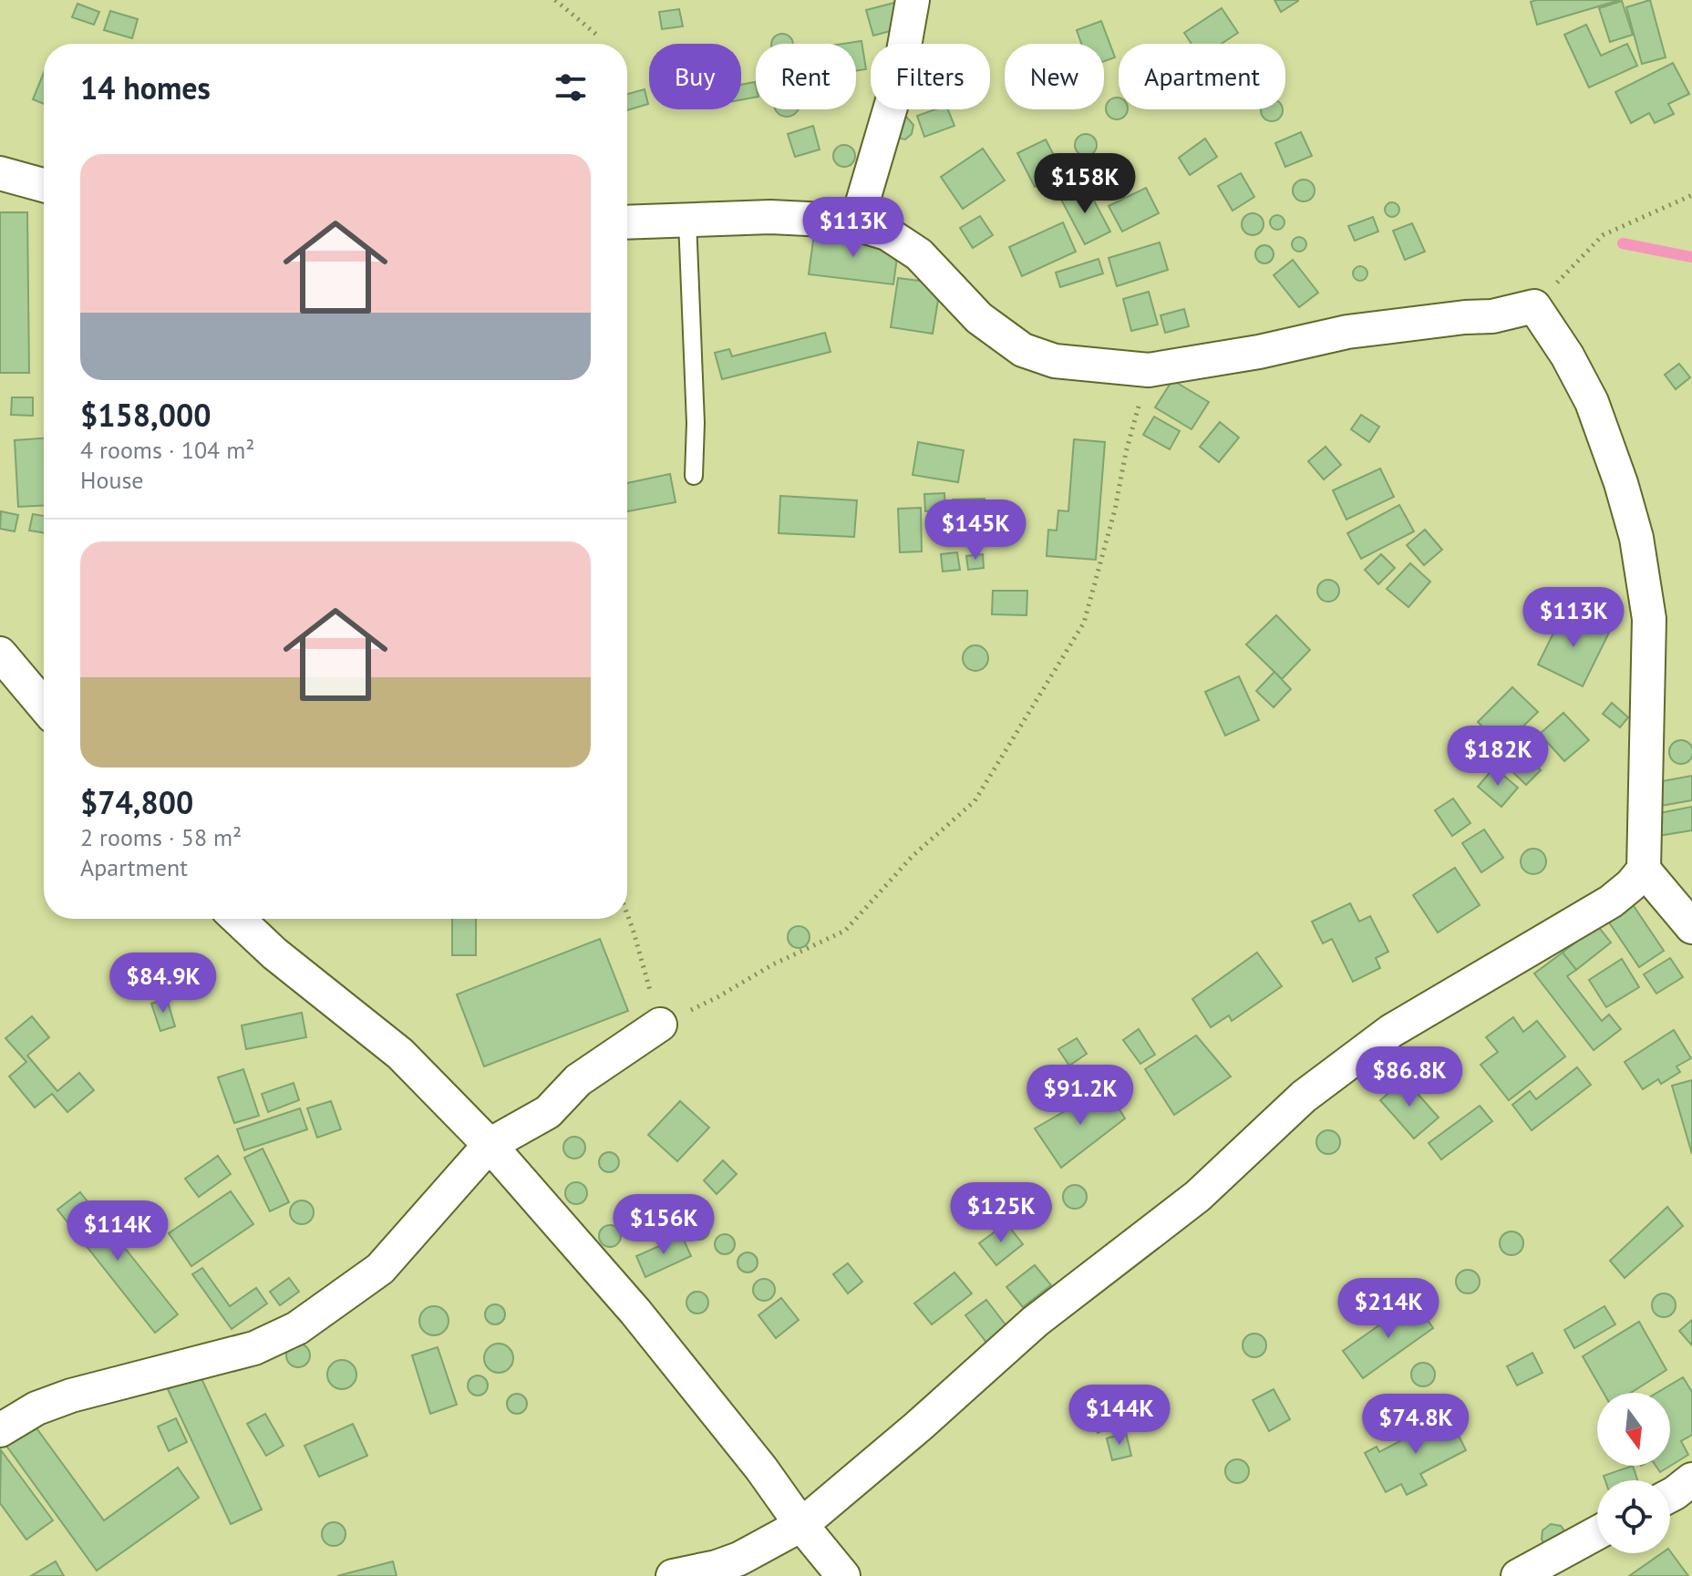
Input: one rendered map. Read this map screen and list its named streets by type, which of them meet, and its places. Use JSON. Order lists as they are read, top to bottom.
{
  "north": "bottom",
  "page": {
    "chip": [
      "Buy",
      "Rent",
      "Filters",
      "New",
      "Apartment"
    ],
    "heading": "14 homes",
    "list": [
      {
        "name": "$158,000",
        "note": "4 rooms · 104 m² · House"
      },
      {
        "name": "$74,800",
        "note": "2 rooms · 58 m² · Apartment"
      }
    ],
    "price": [
      "$158K",
      "$113K",
      "$145K",
      "$113K",
      "$182K",
      "$84.9K",
      "$86.8K",
      "$91.2K",
      "$125K",
      "$156K",
      "$114K",
      "$214K",
      "$144K",
      "$74.8K"
    ]
  }
}
